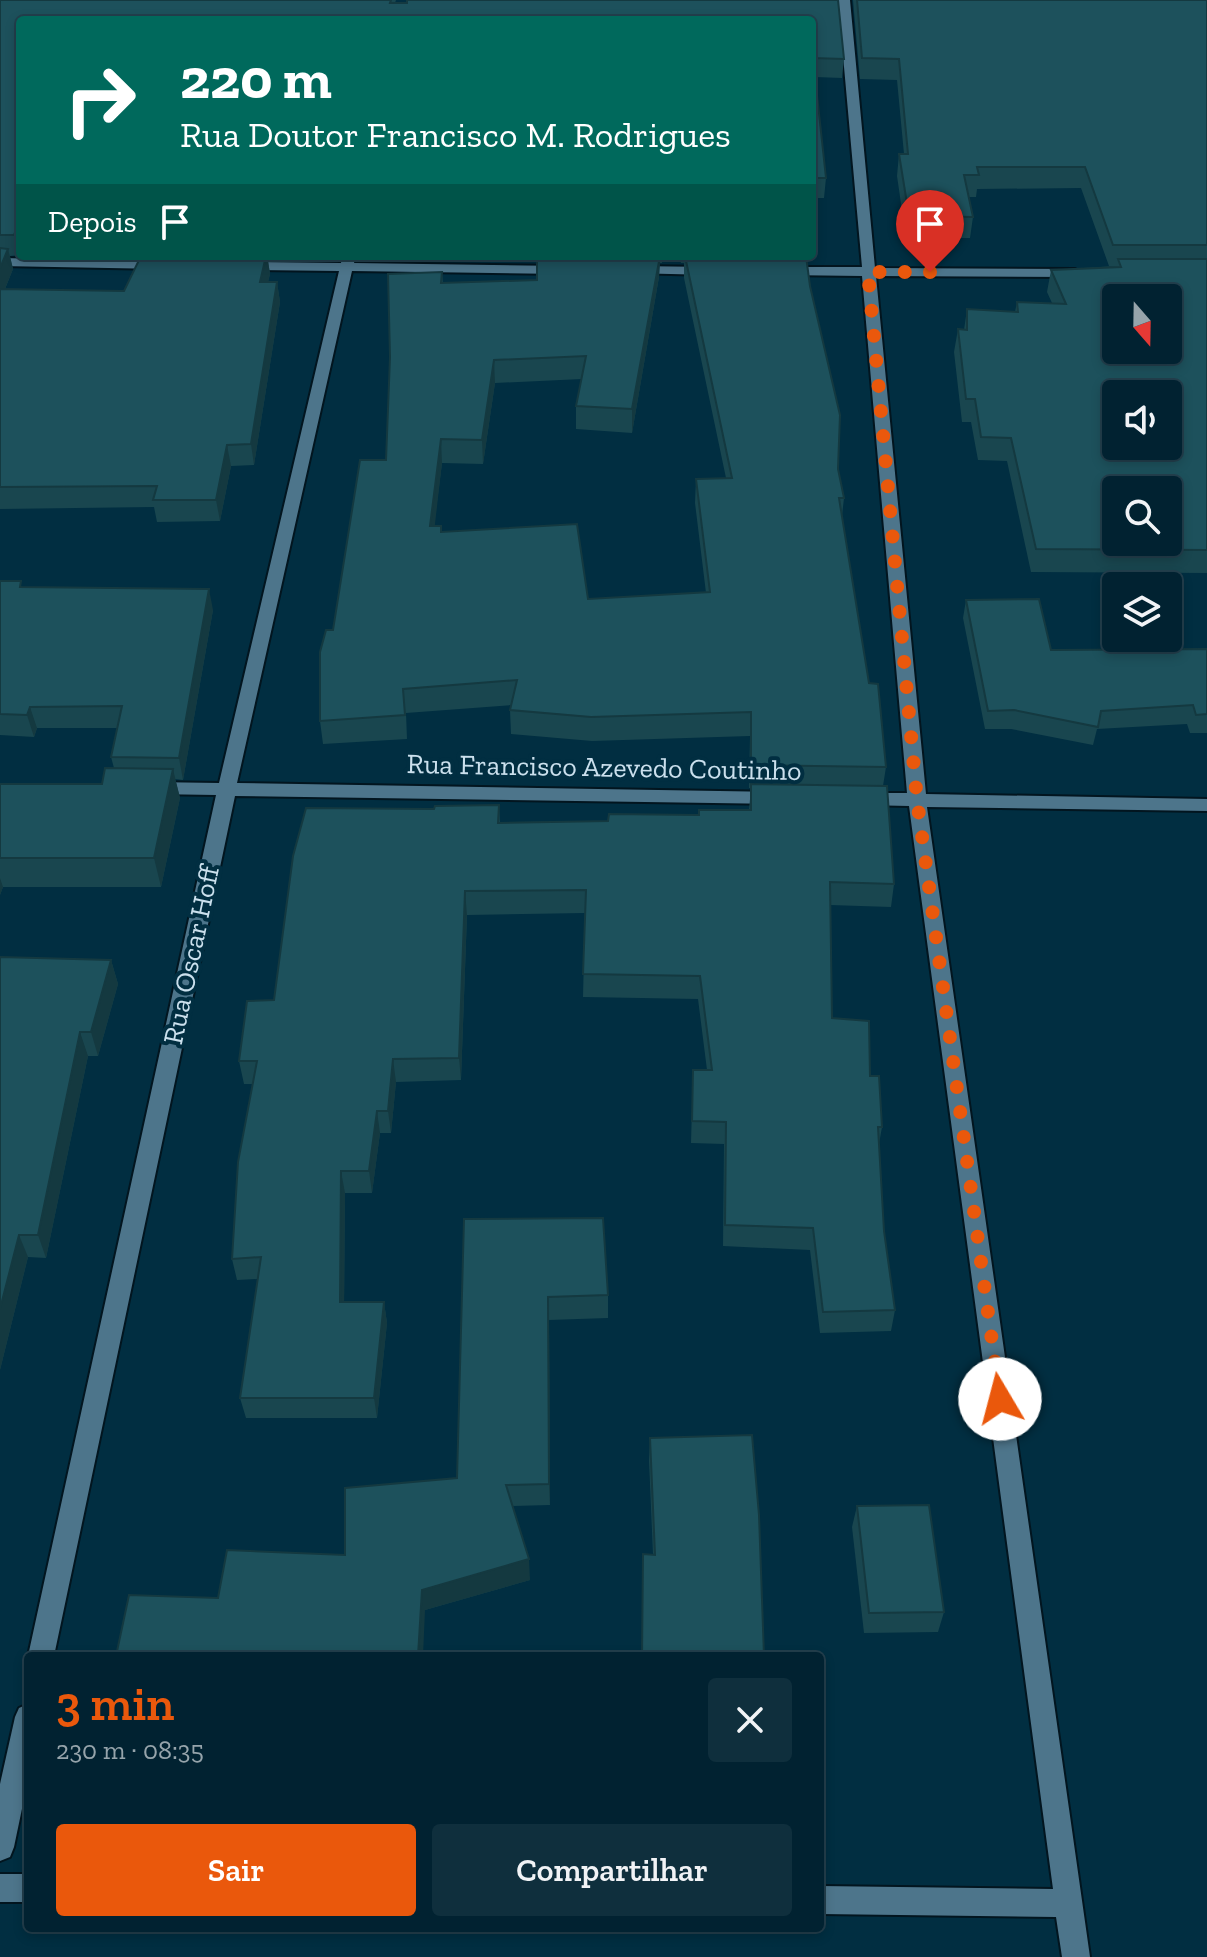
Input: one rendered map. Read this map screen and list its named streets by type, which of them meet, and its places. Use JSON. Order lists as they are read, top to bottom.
{
  "streets": {
    "street": ["Rua Francisco Azevedo Coutinho", "Rua Oscar Hoff"]
  },
  "crossings": [
    ["Rua Francisco Azevedo Coutinho", "Rua Oscar Hoff"]
  ],
  "north": "bottom",
  "page": {
    "turn": ["220 m", "Rua Doutor Francisco M. Rodrigues"],
    "then": "Depois",
    "heading": ["3 min", "230 m · 08:35"],
    "buttons": ["Sair", "Compartilhar"]
  }
}
